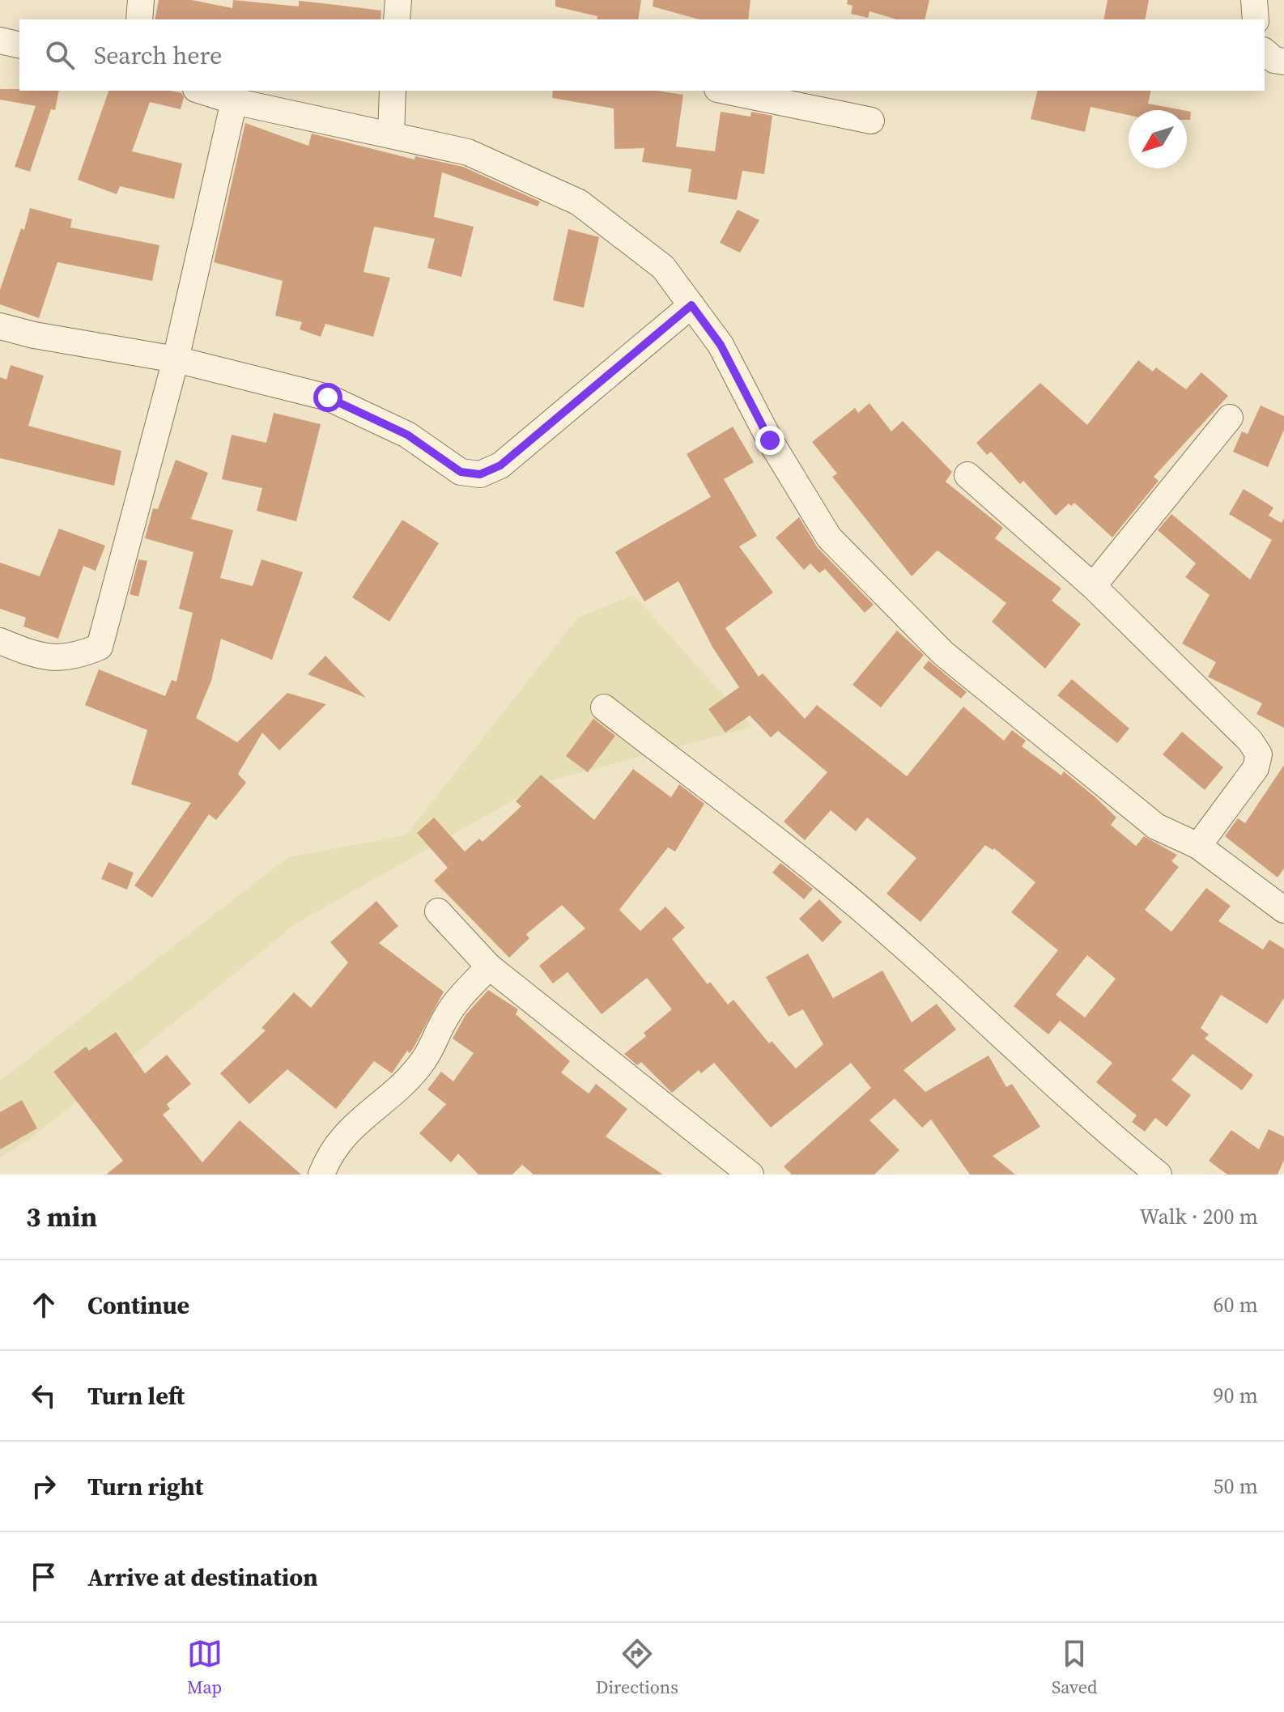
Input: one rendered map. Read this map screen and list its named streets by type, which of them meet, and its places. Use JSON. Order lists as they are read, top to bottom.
{
  "north": "bottom left",
  "page": {
    "search": "Search here",
    "heading": ["3 min", "Walk · 200 m"],
    "list": [
      ["Continue", "60 m"],
      ["Turn left", "90 m"],
      ["Turn right", "50 m"],
      "Arrive at destination"
    ],
    "nav": ["Map", "Directions", "Saved"]
  }
}
